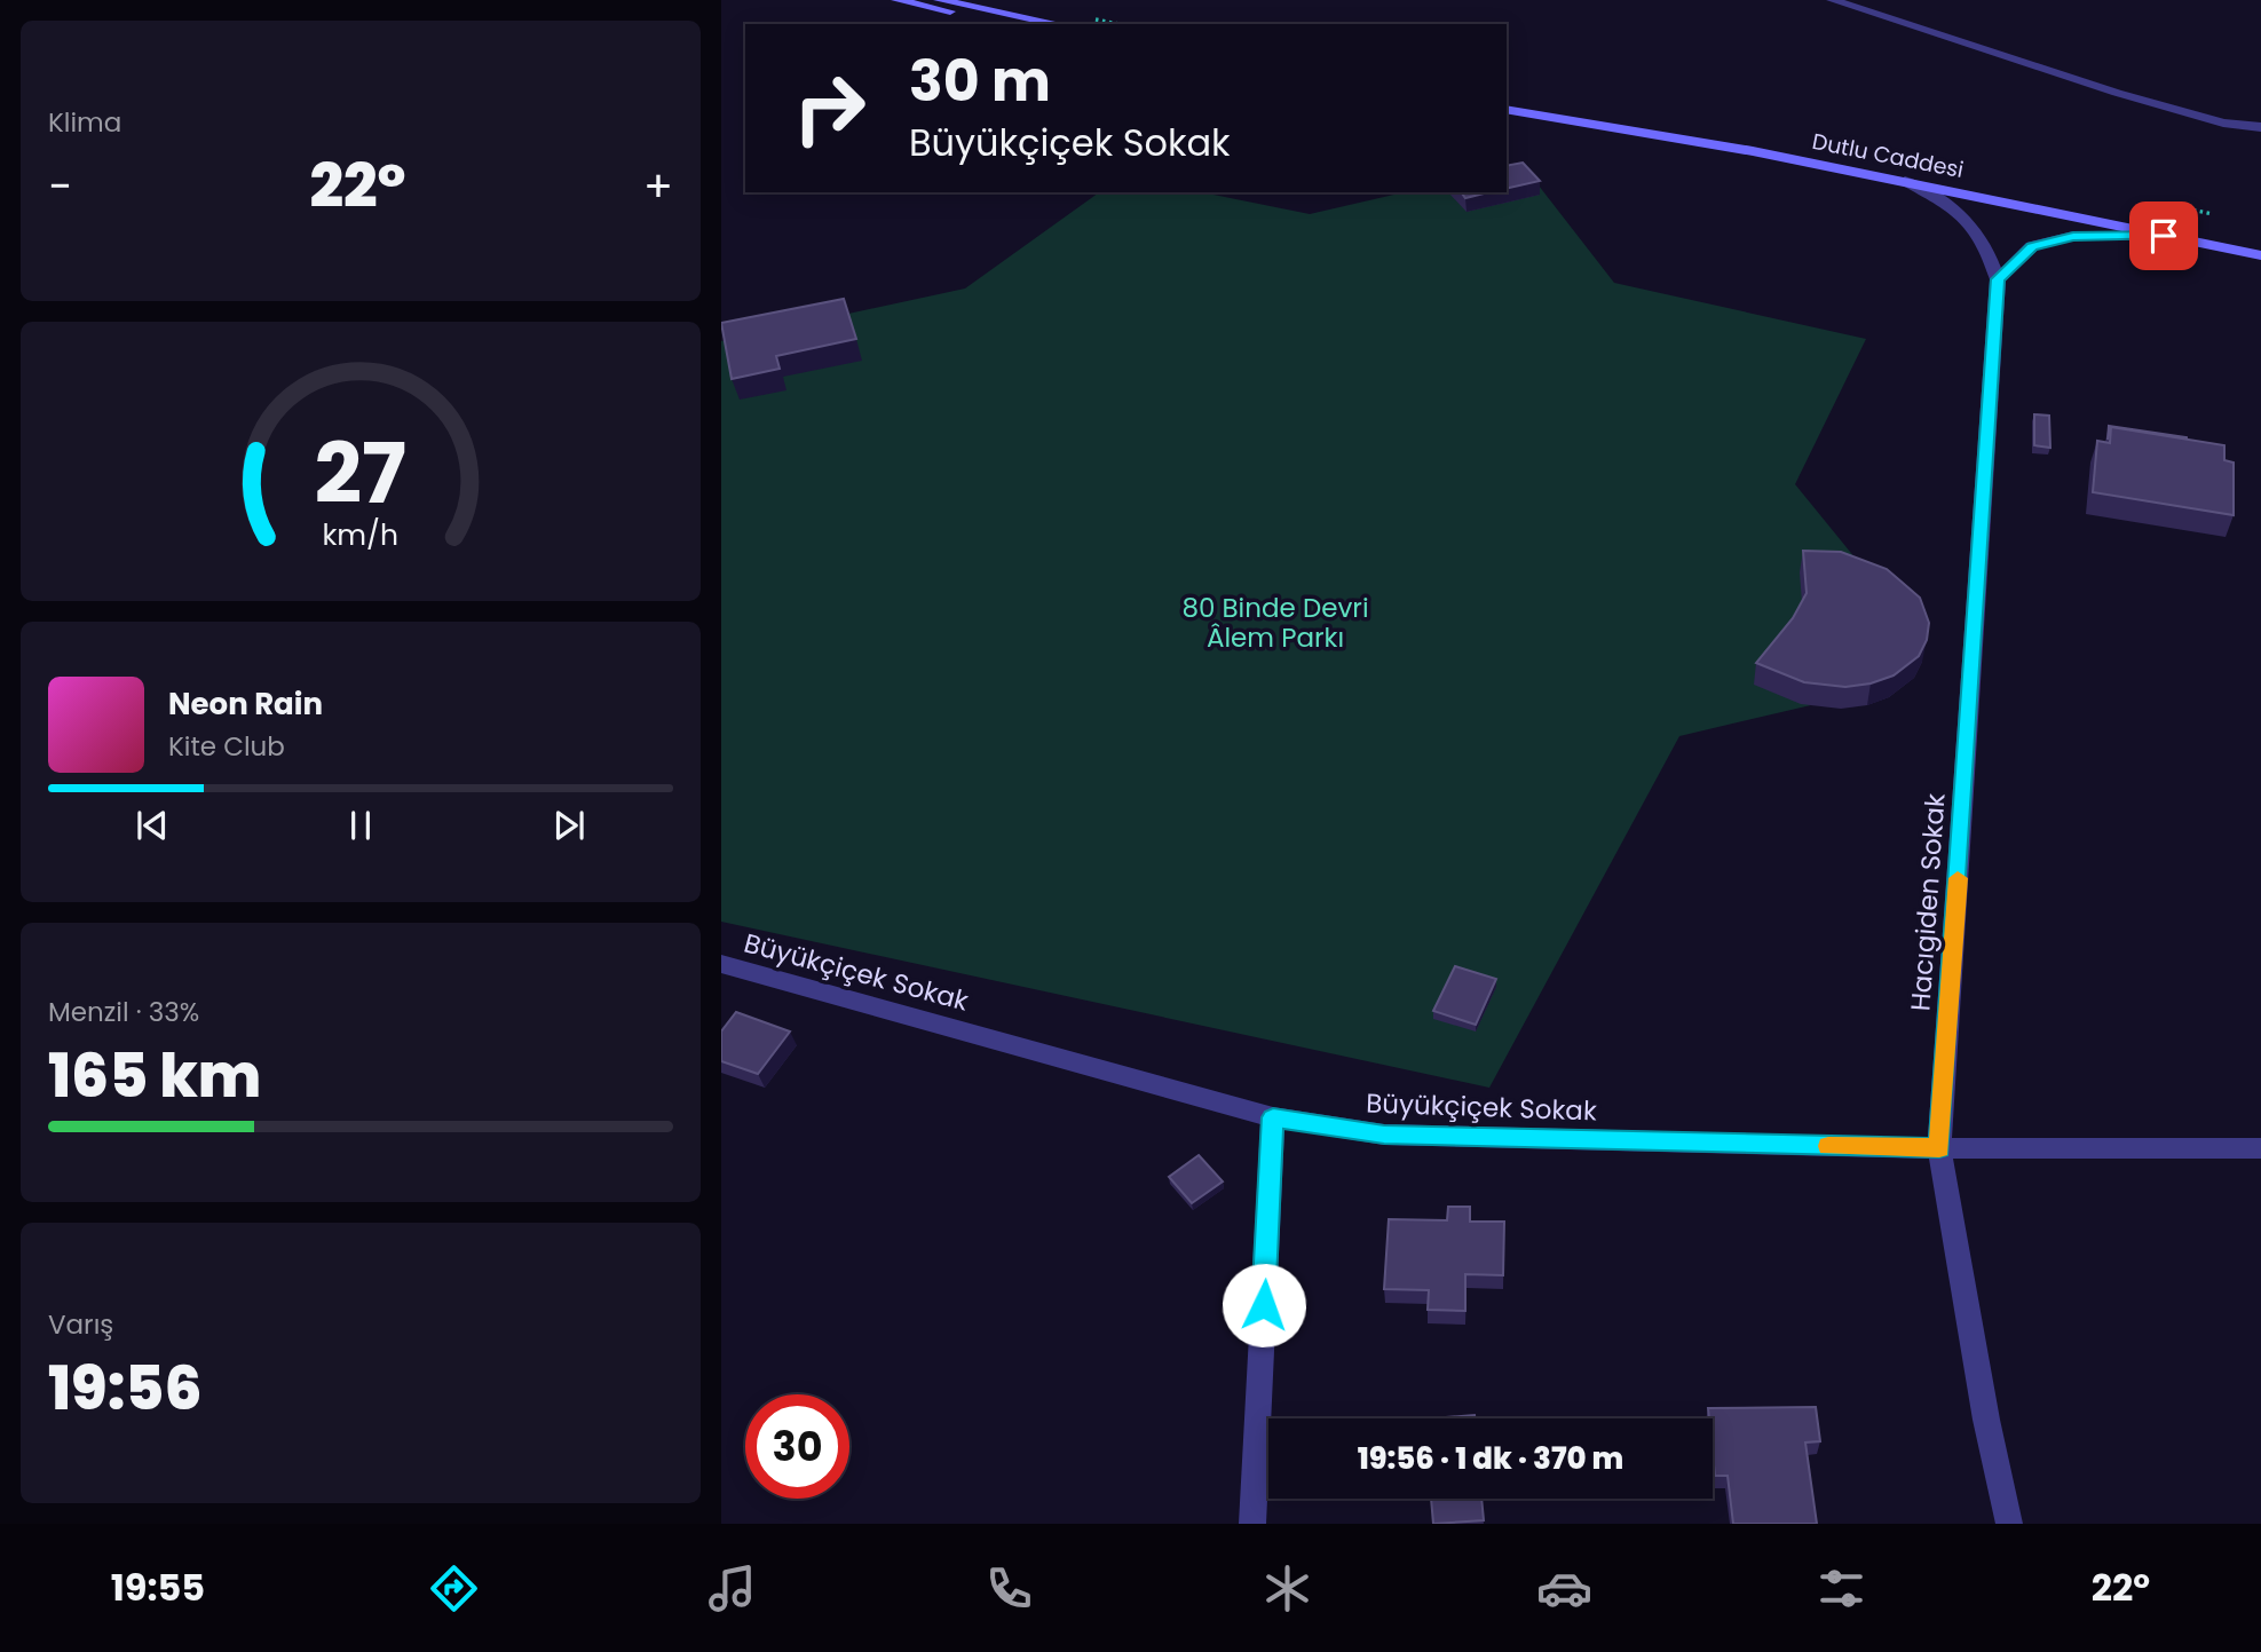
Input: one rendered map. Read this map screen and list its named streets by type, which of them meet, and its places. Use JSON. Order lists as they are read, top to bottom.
{
  "streets": {
    "main road": ["Dutlu Caddesi"],
    "street": ["Hacıgiden Sokak", "Büyükçiçek Sokak"]
  },
  "crossings": [
    ["Dutlu Caddesi", "Hacıgiden Sokak"],
    ["Hacıgiden Sokak", "Büyükçiçek Sokak"]
  ],
  "parks": ["80 Binde Devri Âlem Parkı"],
  "page": {
    "tile": [
      "Klima",
      ["Menzil · 33%", "165 km"],
      ["Varış", "19:56"]
    ],
    "turn": ["30 m", "Büyükçiçek Sokak"],
    "heat": ["−", "22°", "+"],
    "song": ["Neon Rain", "Kite Club"],
    "limit": "30",
    "trip": "19:56 · 1 dk · 370 m",
    "tabs": ["19:55", "22°"],
    "gauge": ["27", "km/h"]
  }
}
